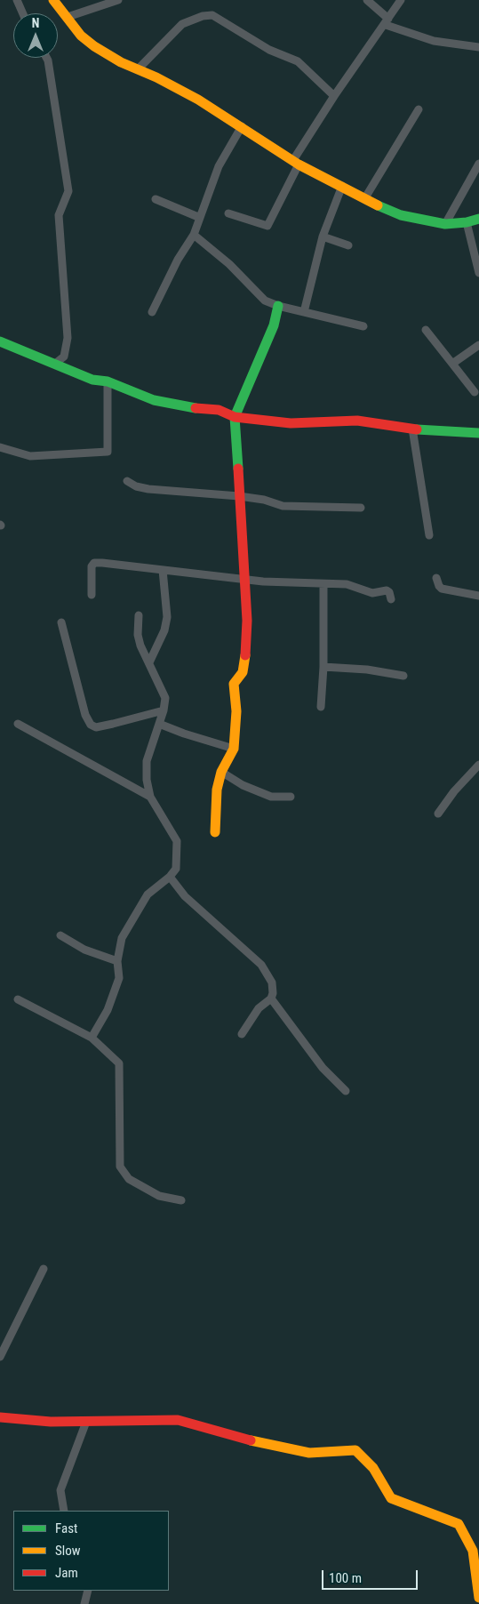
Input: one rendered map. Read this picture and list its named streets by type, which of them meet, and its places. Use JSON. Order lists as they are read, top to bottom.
{
  "legend": ["Fast", "Slow", "Jam"],
  "scale_bar": "100 m",
  "north": "top"
}
